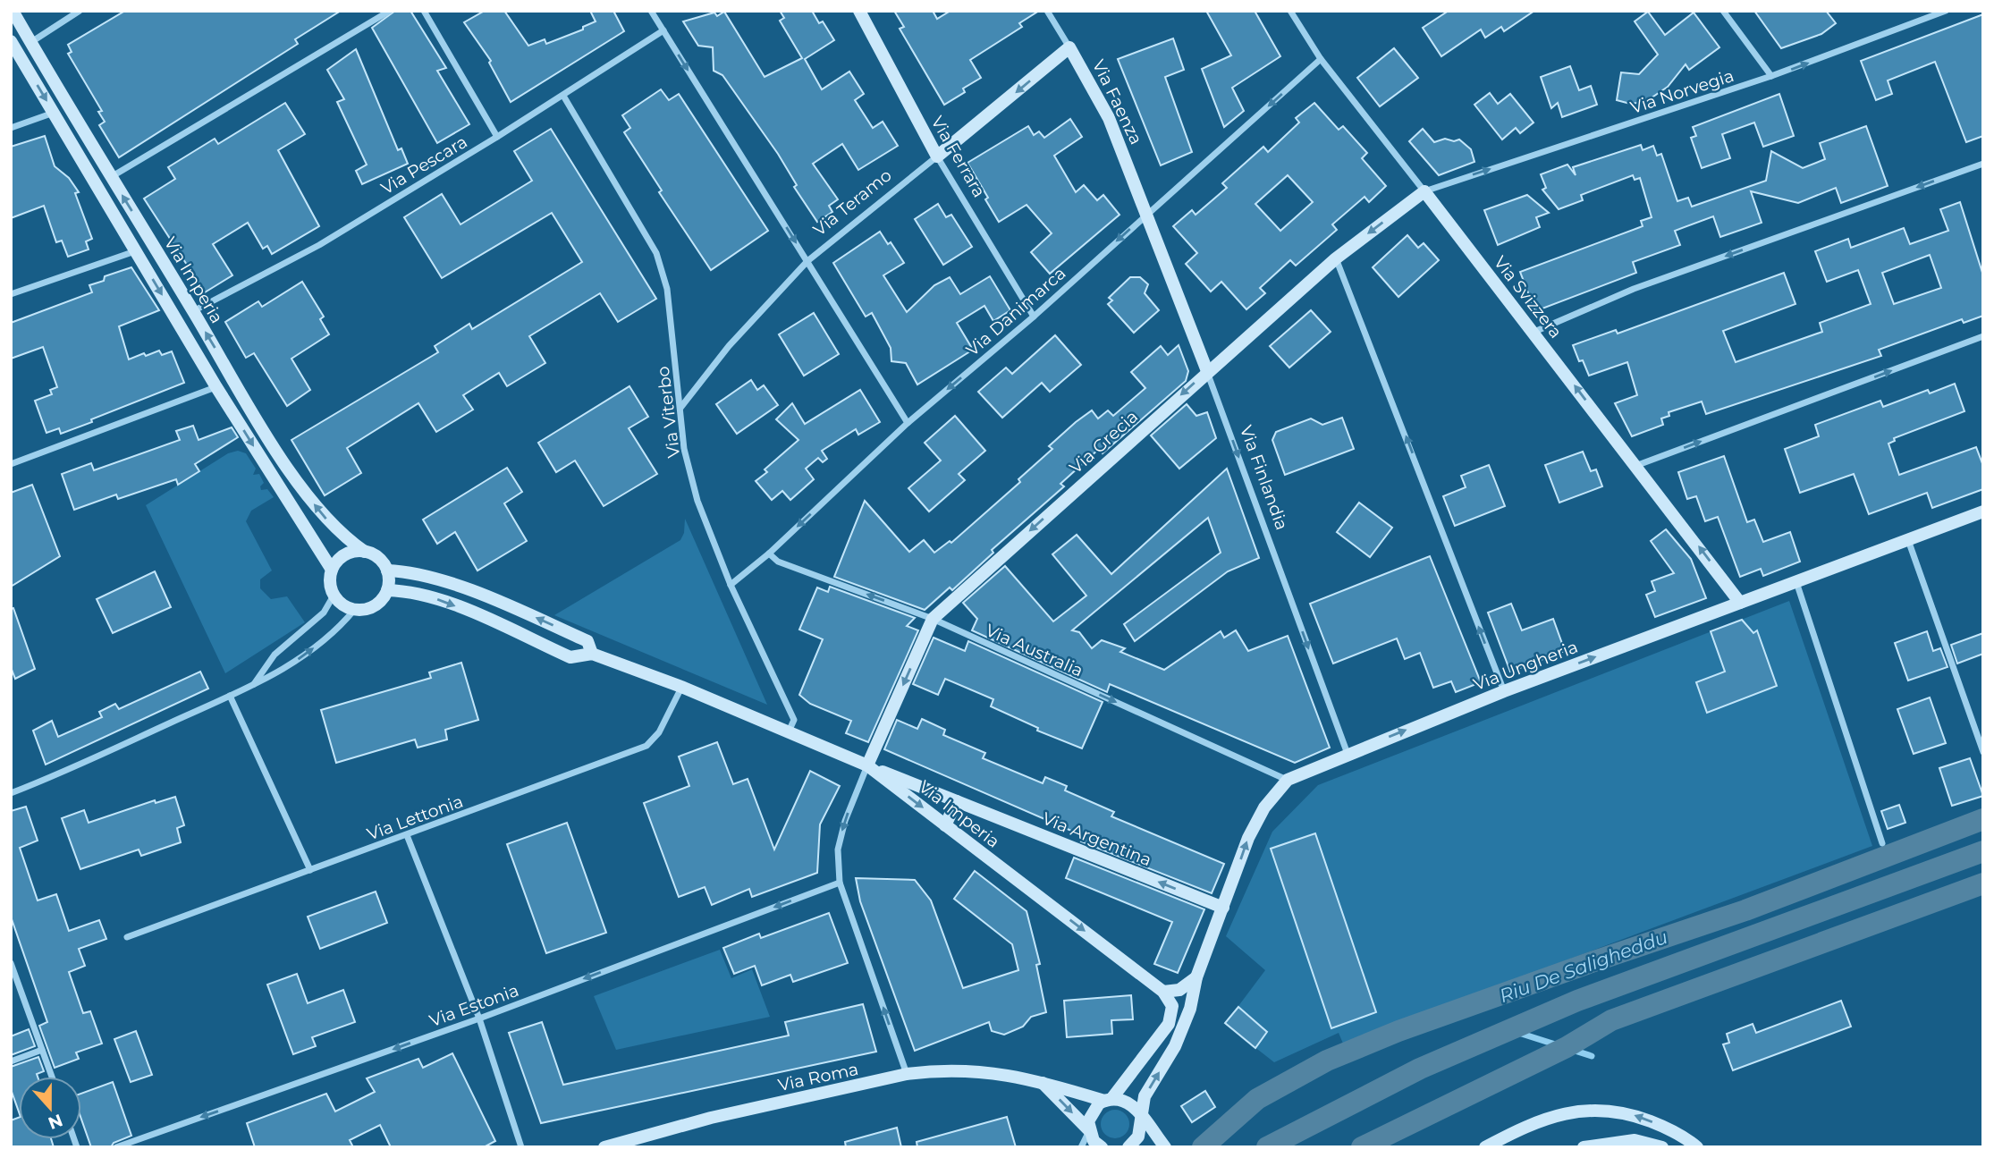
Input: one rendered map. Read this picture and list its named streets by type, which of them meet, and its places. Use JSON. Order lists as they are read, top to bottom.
{
  "streets": {
    "street": [
      "Via Norvegia",
      "Via Faenza",
      "Via Ferrara",
      "Via Pescara",
      "Via Teramo",
      "Via Imperia",
      "Via Svizzera",
      "Via Danimarca",
      "Via Viterbo",
      "Via Grecia",
      "Via Finlandia",
      "Via Australia",
      "Via Ungheria",
      "Via Lettonia",
      "Via Argentina",
      "Via Estonia",
      "Via Roma"
    ]
  },
  "crossings": [
    ["Via Norvegia", "Via Svizzera"],
    ["Via Norvegia", "Via Grecia"],
    ["Via Faenza", "Via Teramo"],
    ["Via Faenza", "Via Danimarca"],
    ["Via Faenza", "Via Finlandia"],
    ["Via Ferrara", "Via Teramo"],
    ["Via Ferrara", "Via Danimarca"],
    ["Via Pescara", "Via Imperia"],
    ["Via Pescara", "Via Viterbo"],
    ["Via Teramo", "Via Viterbo"],
    ["Via Imperia", "Via Viterbo"],
    ["Via Imperia", "Via Grecia"],
    ["Via Imperia", "Via Lettonia"],
    ["Via Imperia", "Via Argentina"],
    ["Via Svizzera", "Via Danimarca"],
    ["Via Svizzera", "Via Grecia"],
    ["Via Svizzera", "Via Ungheria"],
    ["Via Danimarca", "Via Viterbo"],
    ["Via Danimarca", "Via Finlandia"],
    ["Via Danimarca", "Via Australia"],
    ["Via Grecia", "Via Finlandia"],
    ["Via Grecia", "Via Australia"],
    ["Via Grecia", "Via Argentina"],
    ["Via Finlandia", "Via Ungheria"],
    ["Via Australia", "Via Ungheria"],
    ["Via Ungheria", "Via Argentina"],
    ["Via Ungheria", "Via Roma"]
  ],
  "one_way": [
    "Via Norvegia",
    "Via Svizzera",
    "Via Danimarca",
    "Via Grecia",
    "Via Finlandia",
    "Via Ungheria",
    "Via Argentina",
    "Via Estonia"
  ],
  "water": ["Riu De Saligheddu"],
  "north": "bottom"
}
